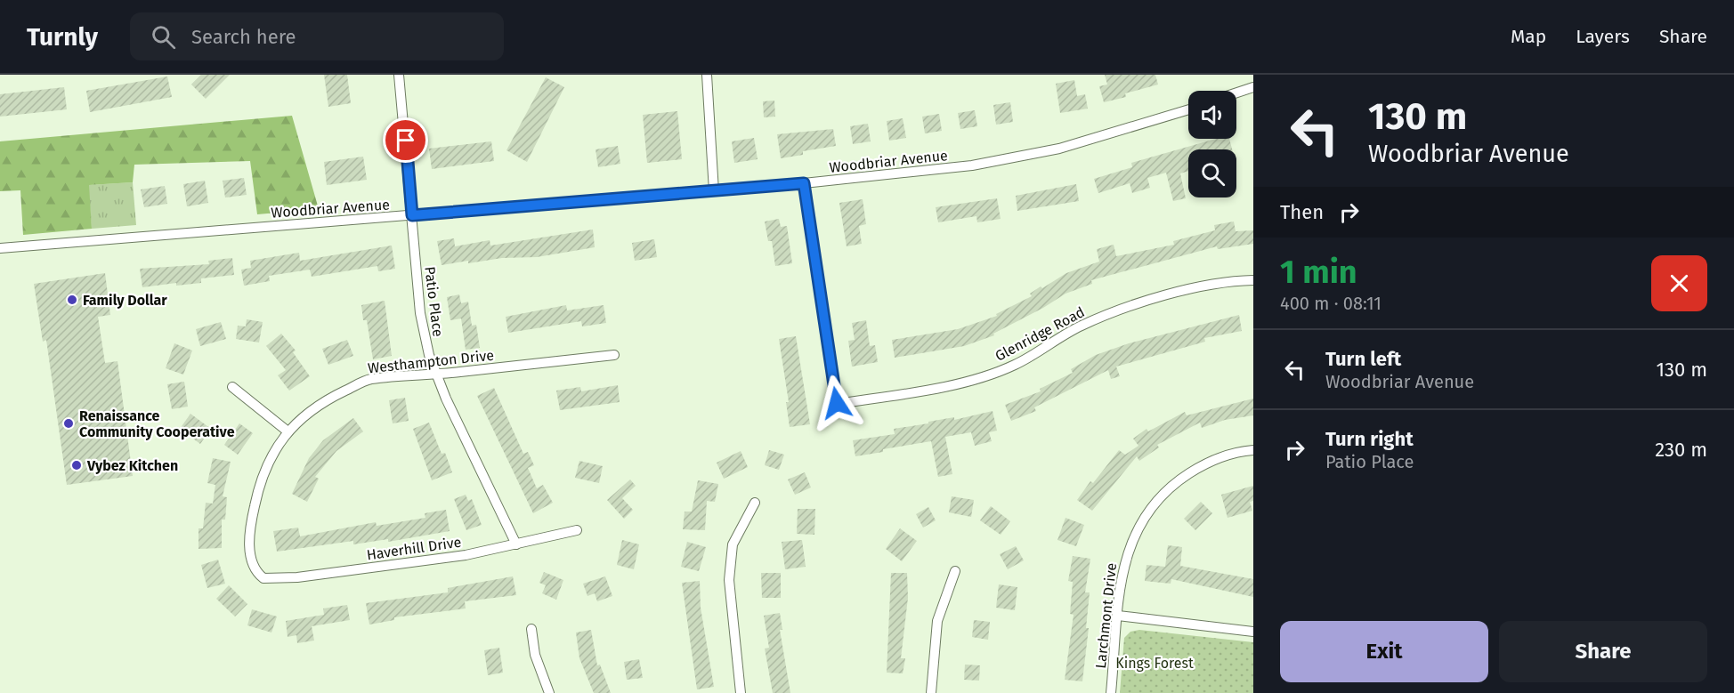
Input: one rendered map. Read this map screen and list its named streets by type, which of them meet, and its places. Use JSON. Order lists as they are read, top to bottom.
{
  "streets": {
    "street": [
      "Woodbriar Avenue",
      "Patio Place",
      "Glenridge Road",
      "Westhampton Drive",
      "Haverhill Drive",
      "Larchmont Drive"
    ]
  },
  "crossings": [
    ["Woodbriar Avenue", "Patio Place"],
    ["Woodbriar Avenue", "Glenridge Road"],
    ["Patio Place", "Westhampton Drive"],
    ["Patio Place", "Haverhill Drive"],
    ["Westhampton Drive", "Haverhill Drive"]
  ],
  "parks": ["Kings Forest"],
  "places": ["Family Dollar", "Renaissance Community Cooperative", "Vybez Kitchen"],
  "page": {
    "header": "Turnly",
    "search": "Search here",
    "nav": ["Map", "Layers", "Share"],
    "turn": ["130 m", "Woodbriar Avenue"],
    "then": "Then",
    "heading": ["1 min", "400 m · 08:11"],
    "list": [
      {
        "name": "Turn left",
        "note": "Woodbriar Avenue",
        "value": "130 m"
      },
      {
        "name": "Turn right",
        "note": "Patio Place",
        "value": "230 m"
      }
    ],
    "buttons": ["Exit", "Share"]
  }
}
